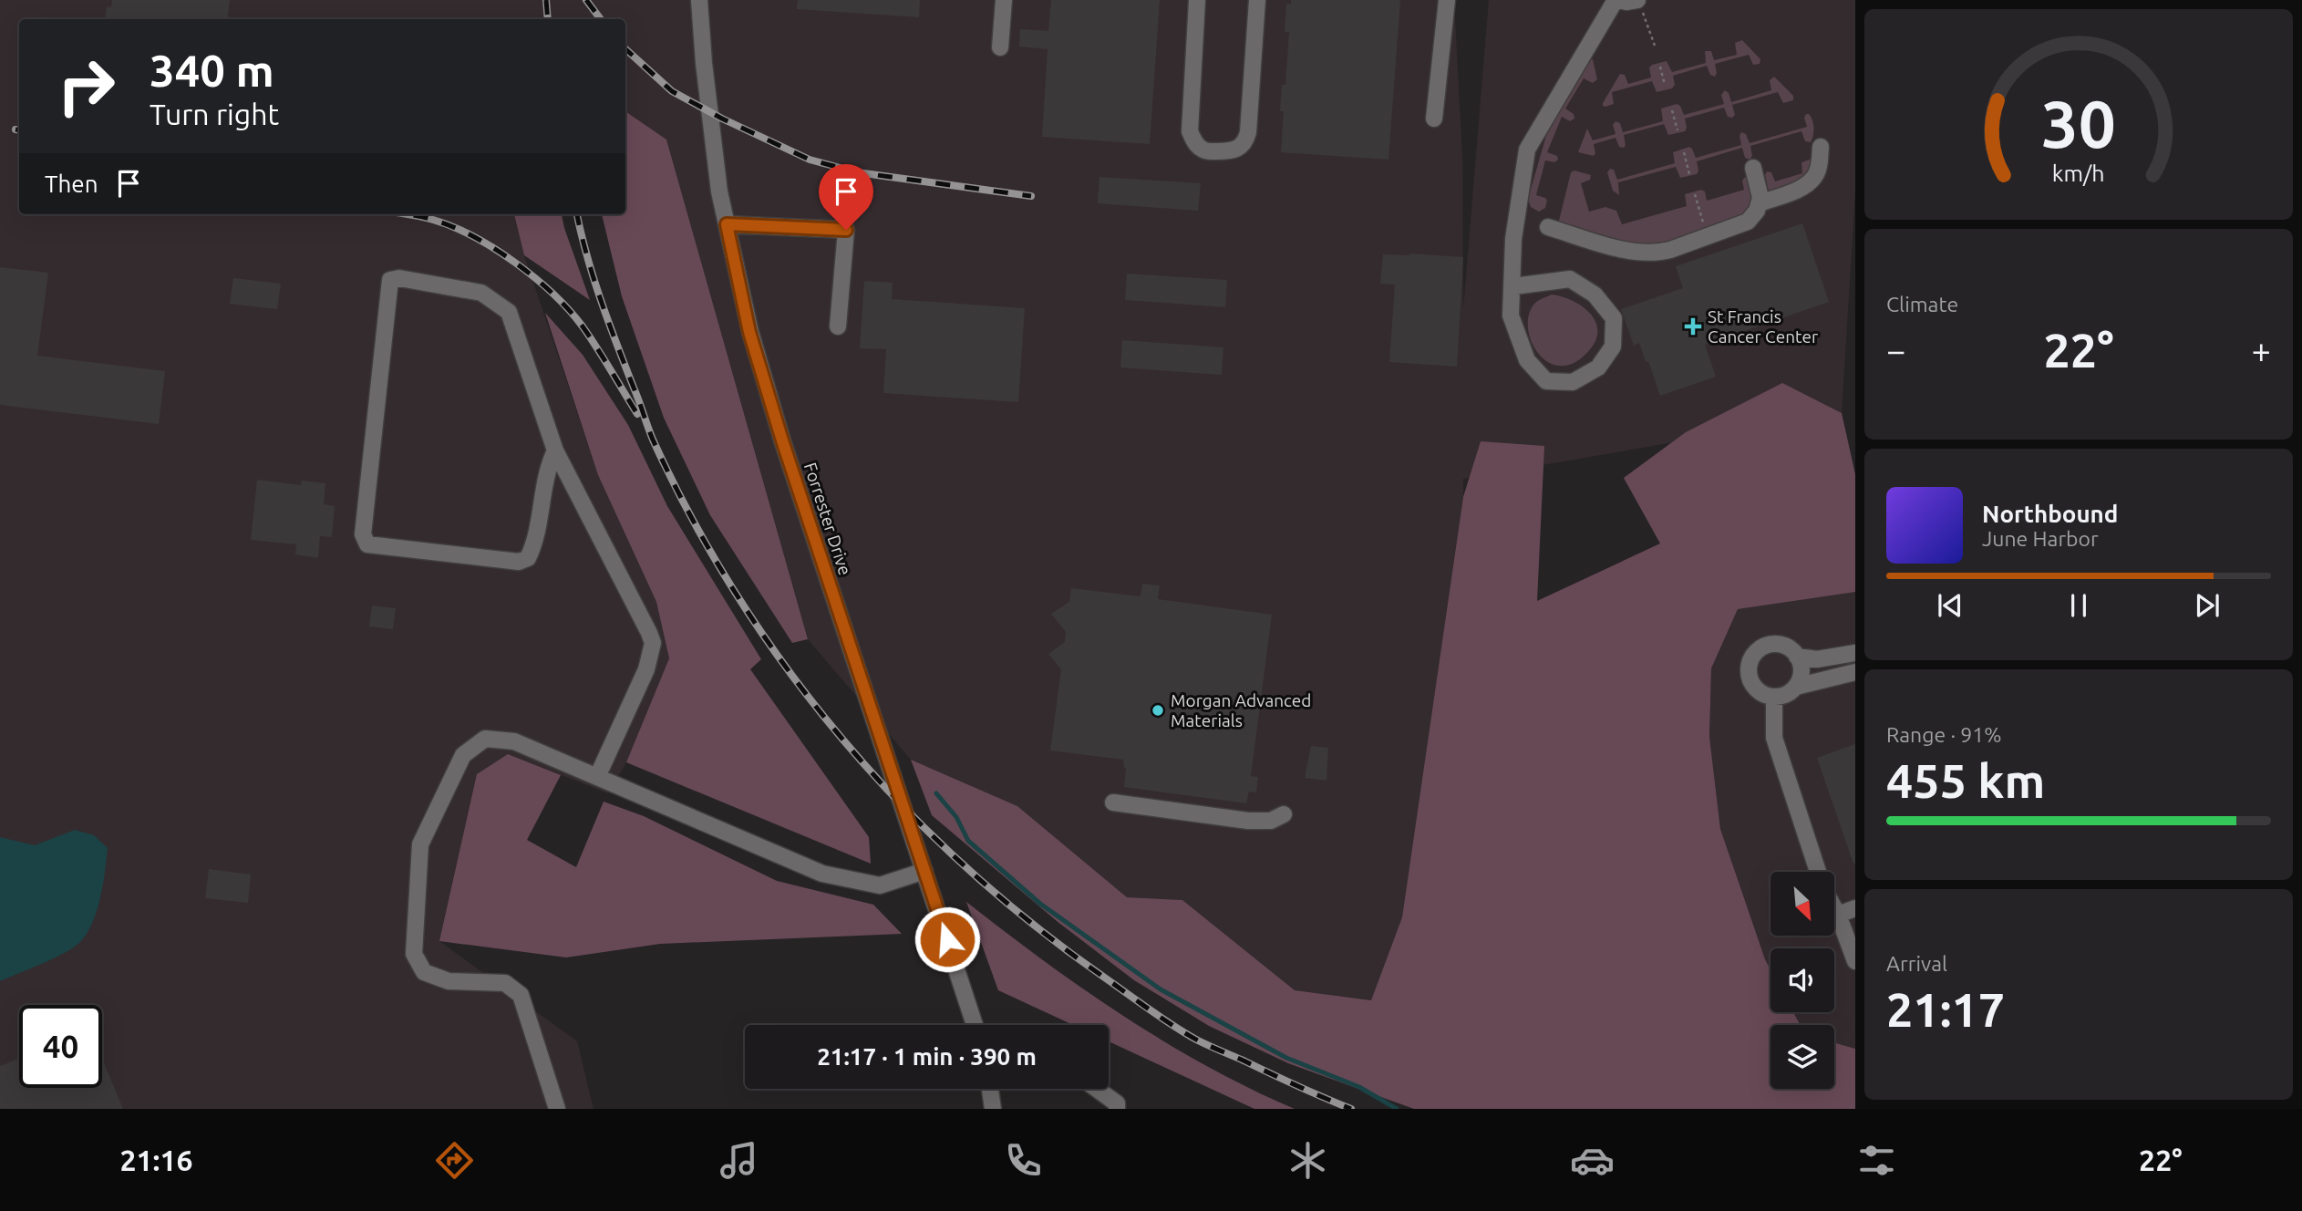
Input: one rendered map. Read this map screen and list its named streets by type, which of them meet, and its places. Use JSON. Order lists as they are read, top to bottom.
{
  "streets": {
    "street": ["Forrester Drive"]
  },
  "places": {
    "health": ["St Francis Cancer Center"],
    "other": ["Morgan Advanced Materials"]
  },
  "north": "bottom right",
  "page": {
    "turn": ["340 m", "Turn right"],
    "then": "Then",
    "tile": [
      "Climate",
      ["Range · 91%", "455 km"],
      ["Arrival", "21:17"]
    ],
    "heat": ["−", "22°", "+"],
    "song": ["Northbound", "June Harbor"],
    "limit": "40",
    "trip": "21:17 · 1 min · 390 m",
    "tabs": ["21:16", "22°"],
    "gauge": ["30", "km/h"]
  }
}
